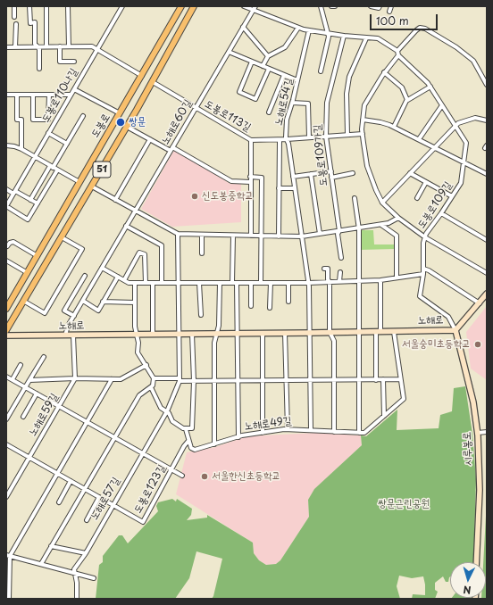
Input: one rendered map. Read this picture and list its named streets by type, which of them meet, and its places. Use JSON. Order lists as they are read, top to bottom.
{
  "streets": {
    "main road": [
      "도봉로",
      "51",
      "노해로",
      "시루봉로"
    ],
    "street": [
      "도봉로110나길",
      "노해로54길",
      "도봉로113길",
      "노해로60길",
      "도봉로109가길",
      "도봉로109길",
      "노해로59길",
      "노해로49길",
      "도봉로123길",
      "노해로57길"
    ]
  },
  "crossings": [
    ["노해로54길", "도봉로113길"],
    ["노해로54길", "노해로"],
    ["노해로54길", "노해로49길"],
    ["도봉로113길", "노해로60길"],
    ["도봉로113길", "도봉로109가길"],
    ["도봉로113길", "51"],
    ["노해로60길", "노해로"],
    ["도봉로109길", "노해로"],
    ["도봉로109길", "시루봉로"],
    ["노해로", "노해로49길"],
    ["노해로", "시루봉로"],
    ["노해로", "노해로57길"],
    ["노해로59길", "도봉로123길"],
    ["노해로49길", "도봉로123길"],
    ["도봉로123길", "노해로57길"]
  ],
  "parks": ["쌍문근린공원"],
  "places": [
    "쌍문",
    "신도봉중학교",
    "서울숭미초등학교",
    "서울한신초등학교"
  ],
  "scale_bar": "100 m",
  "north": "bottom"
}
